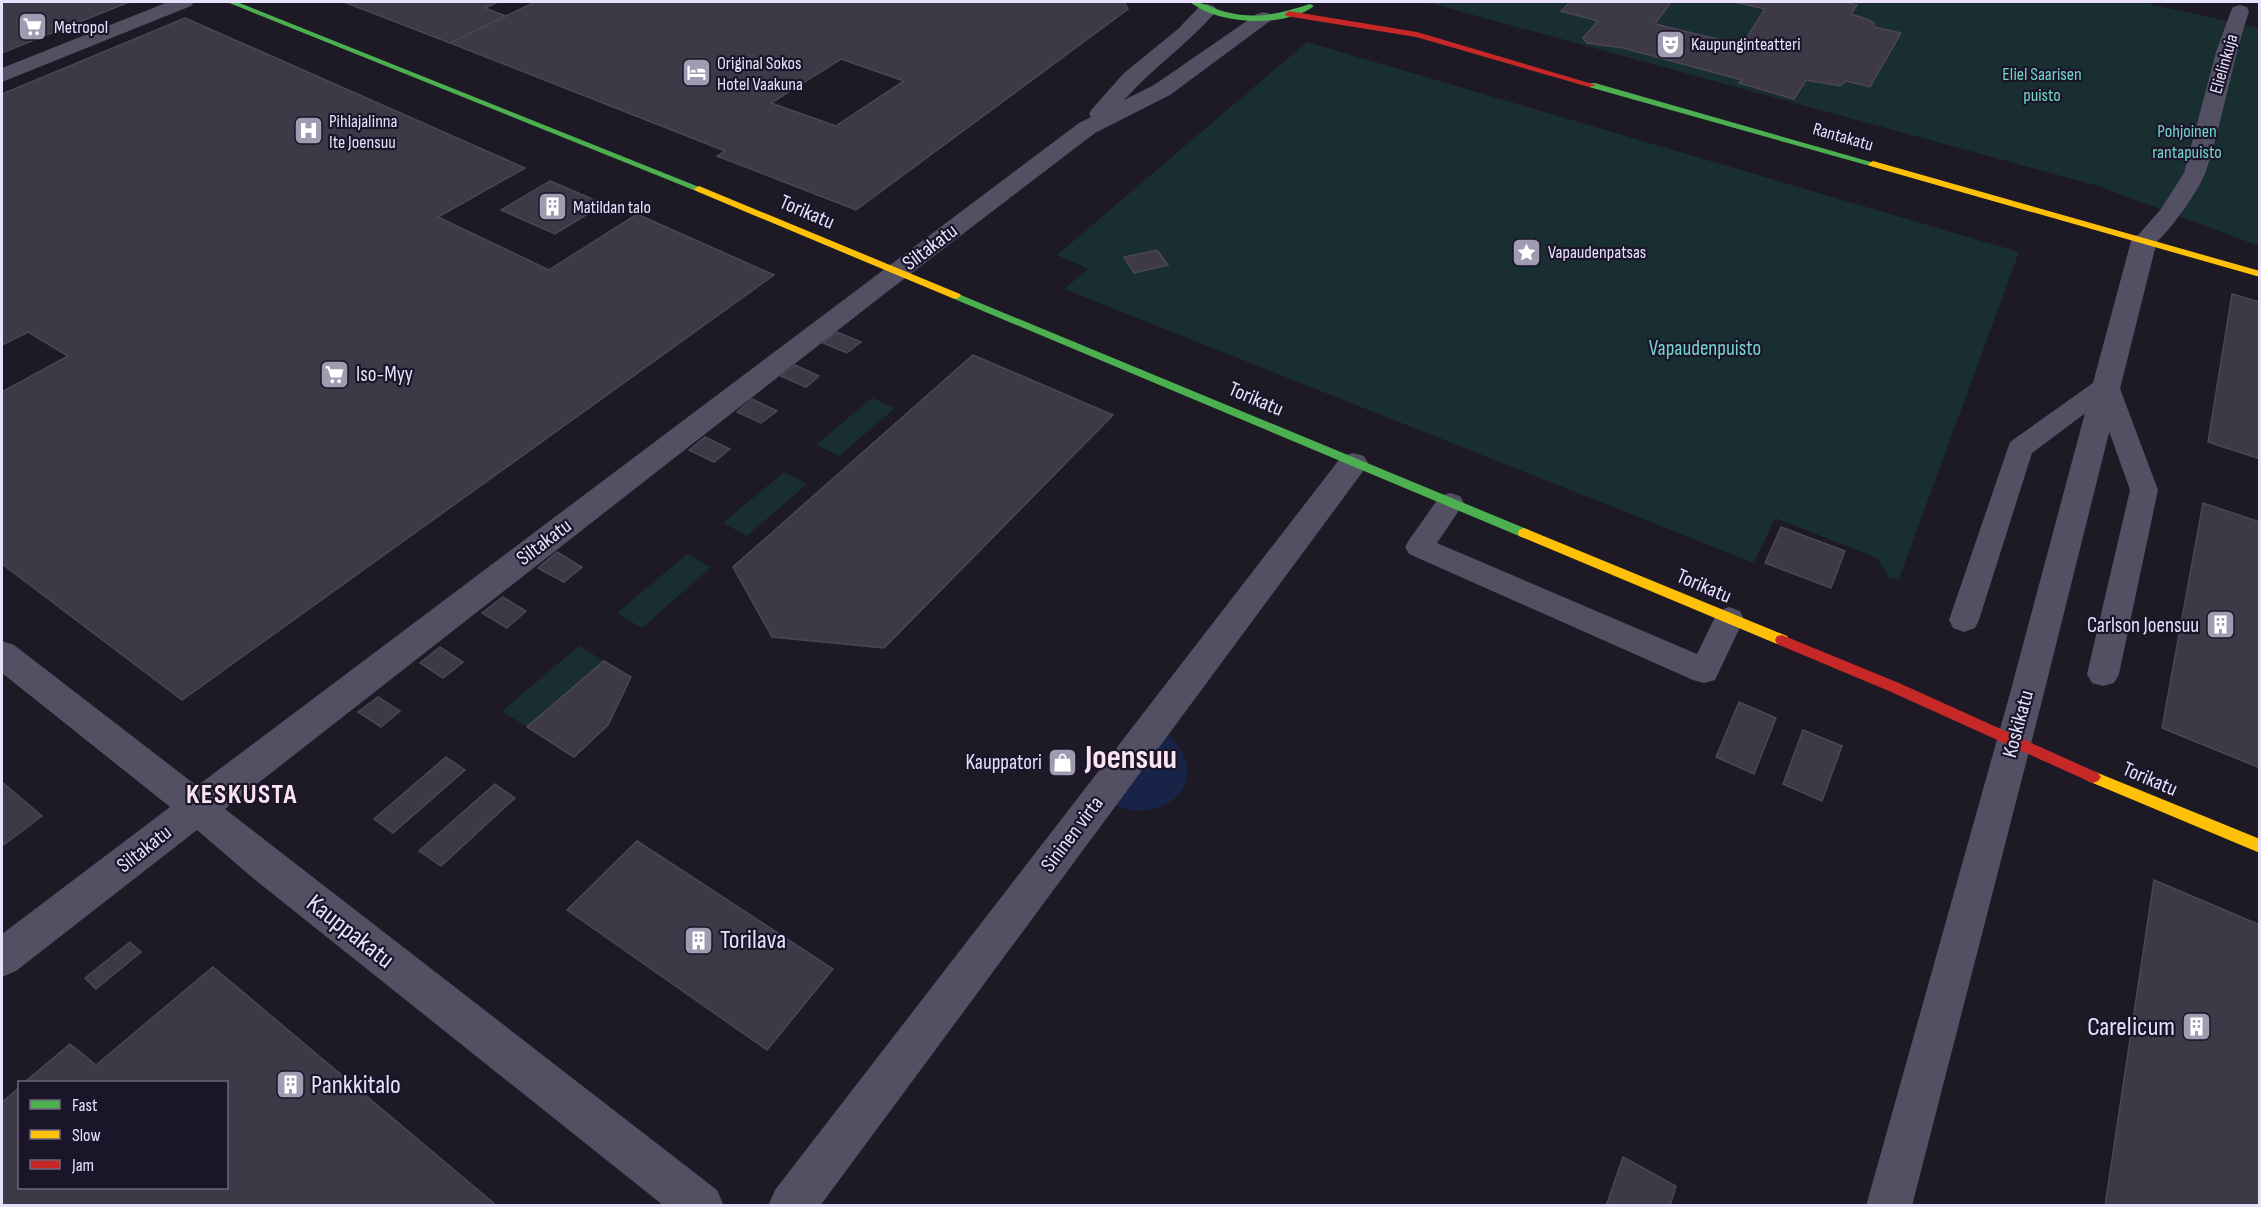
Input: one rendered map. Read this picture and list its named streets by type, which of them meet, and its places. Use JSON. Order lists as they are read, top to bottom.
{
  "streets": {
    "street": [
      "Rantakatu",
      "Torikatu",
      "Siltakatu",
      "Koskikatu",
      "Sininen virta",
      "Kauppakatu"
    ],
    "lane": ["Elielinkuja"]
  },
  "crossings": [
    ["Elielinkuja", "Rantakatu"],
    ["Elielinkuja", "Koskikatu"],
    ["Rantakatu", "Koskikatu"],
    ["Torikatu", "Siltakatu"],
    ["Torikatu", "Koskikatu"],
    ["Torikatu", "Sininen virta"],
    ["Siltakatu", "Kauppakatu"]
  ],
  "districts": ["Joensuu", "KESKUSTA"],
  "parks": ["Eliel Saarisen puisto", "Pohjoinen rantapuisto", "Vapaudenpuisto"],
  "places": {
    "supermarket": ["Metropol", "Iso-Myy"],
    "theatre": ["Kaupunginteatteri"],
    "hotel": ["Original Sokos Hotel Vaakuna"],
    "hospital": ["Pihlajalinna Ite Joensuu"],
    "building": [
      "Matildan talo",
      "Carlson Joensuu",
      "Torilava",
      "Carelicum",
      "Pankkitalo"
    ],
    "place": ["Vapaudenpatsas"],
    "shop": ["Kauppatori"]
  },
  "legend": ["Fast", "Slow", "Jam"]
}
